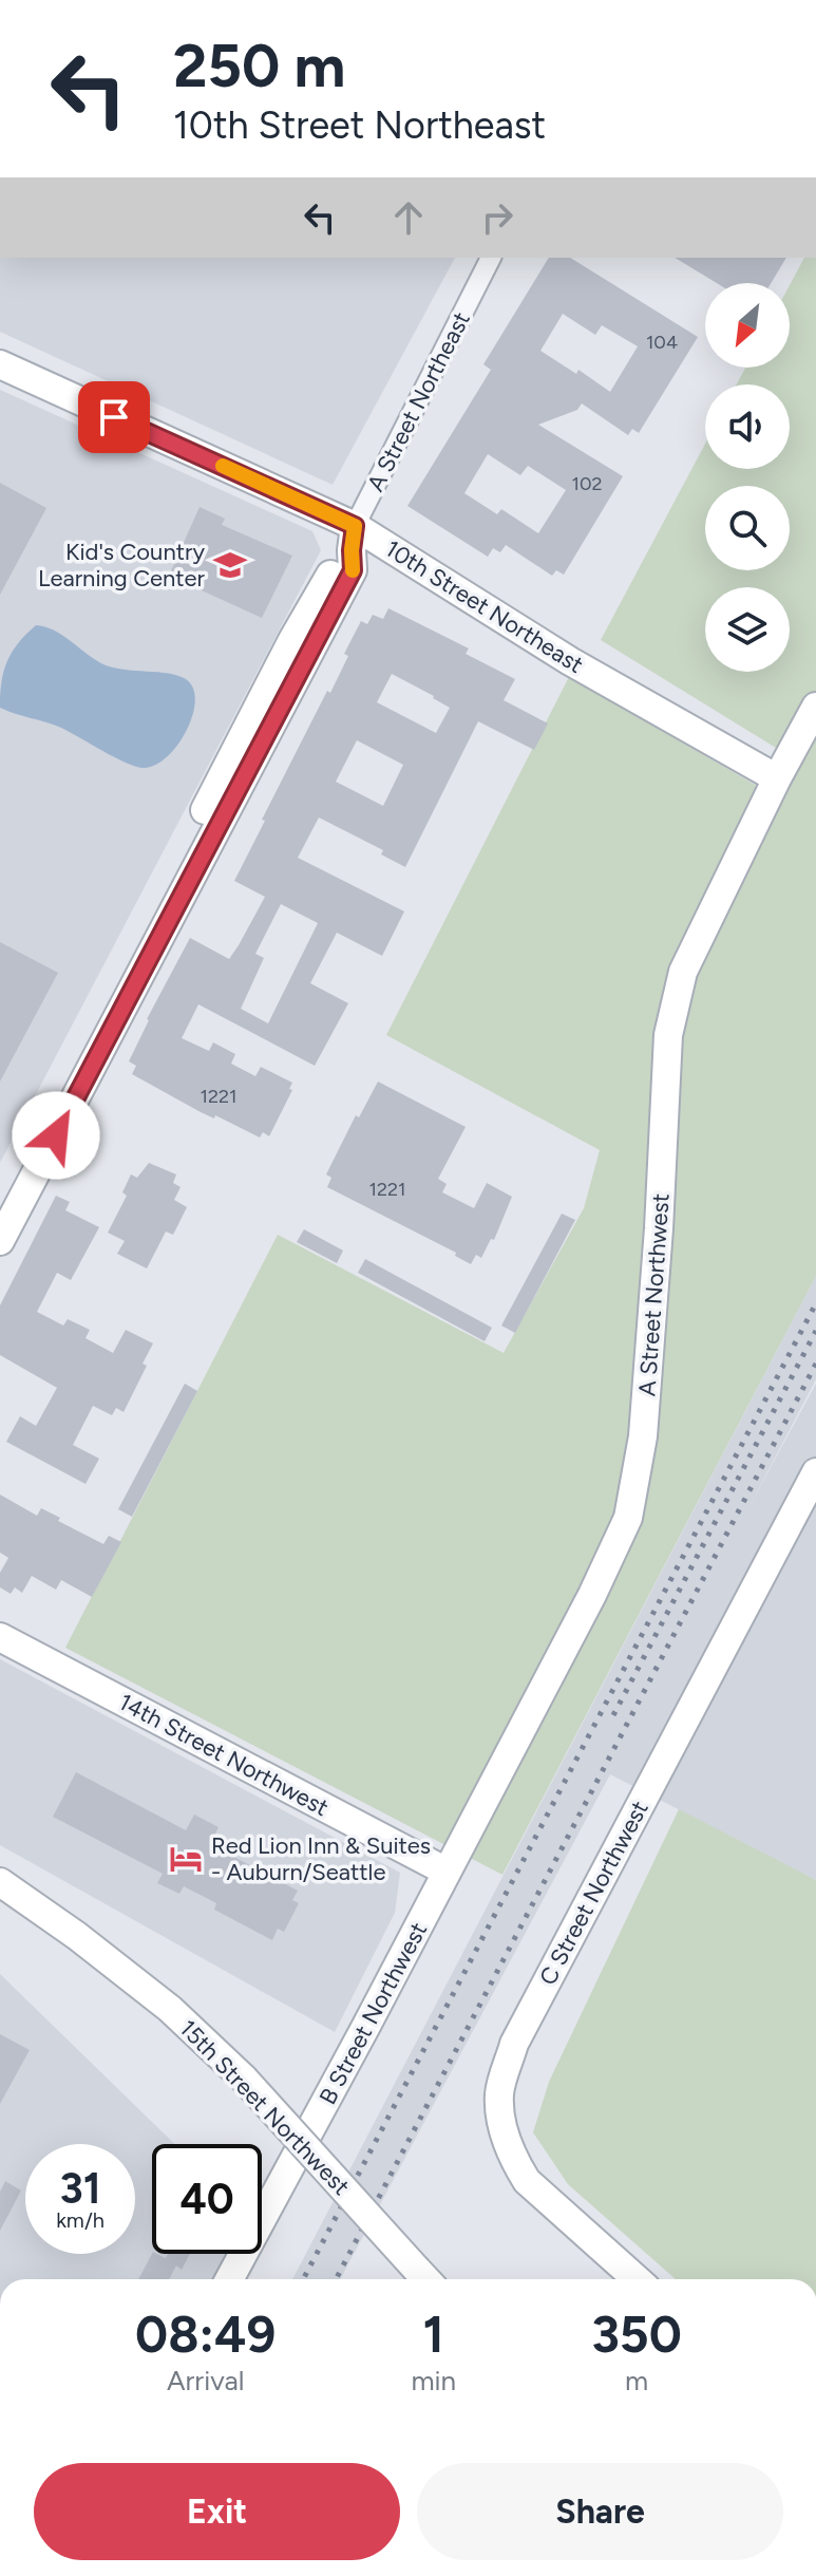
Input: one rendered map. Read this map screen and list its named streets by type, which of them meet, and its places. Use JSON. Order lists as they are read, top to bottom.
{
  "streets": {
    "street": [
      "A Street Northeast",
      "10th Street Northeast",
      "A Street Northwest",
      "14th Street Northwest",
      "C Street Northwest",
      "B Street Northwest",
      "15th Street Northwest"
    ]
  },
  "crossings": [
    ["A Street Northeast", "10th Street Northeast"],
    ["10th Street Northeast", "A Street Northwest"],
    ["A Street Northwest", "14th Street Northwest"],
    ["A Street Northwest", "B Street Northwest"],
    ["14th Street Northwest", "B Street Northwest"]
  ],
  "places": {
    "school or university": ["Kid's Country Learning Center"],
    "hotel": ["Red Lion Inn & Suites - Auburn/Seattle"]
  },
  "house_numbers": [
    "104",
    "102",
    "1221",
    "1221"
  ],
  "north": "bottom left",
  "page": {
    "turn": ["250 m", "10th Street Northeast"],
    "speed": "31 km/h",
    "limit": "40",
    "eta": [
      "08:49",
      "Arrival",
      "1",
      "min",
      "350",
      "m"
    ],
    "buttons": ["Exit", "Share"]
  }
}
